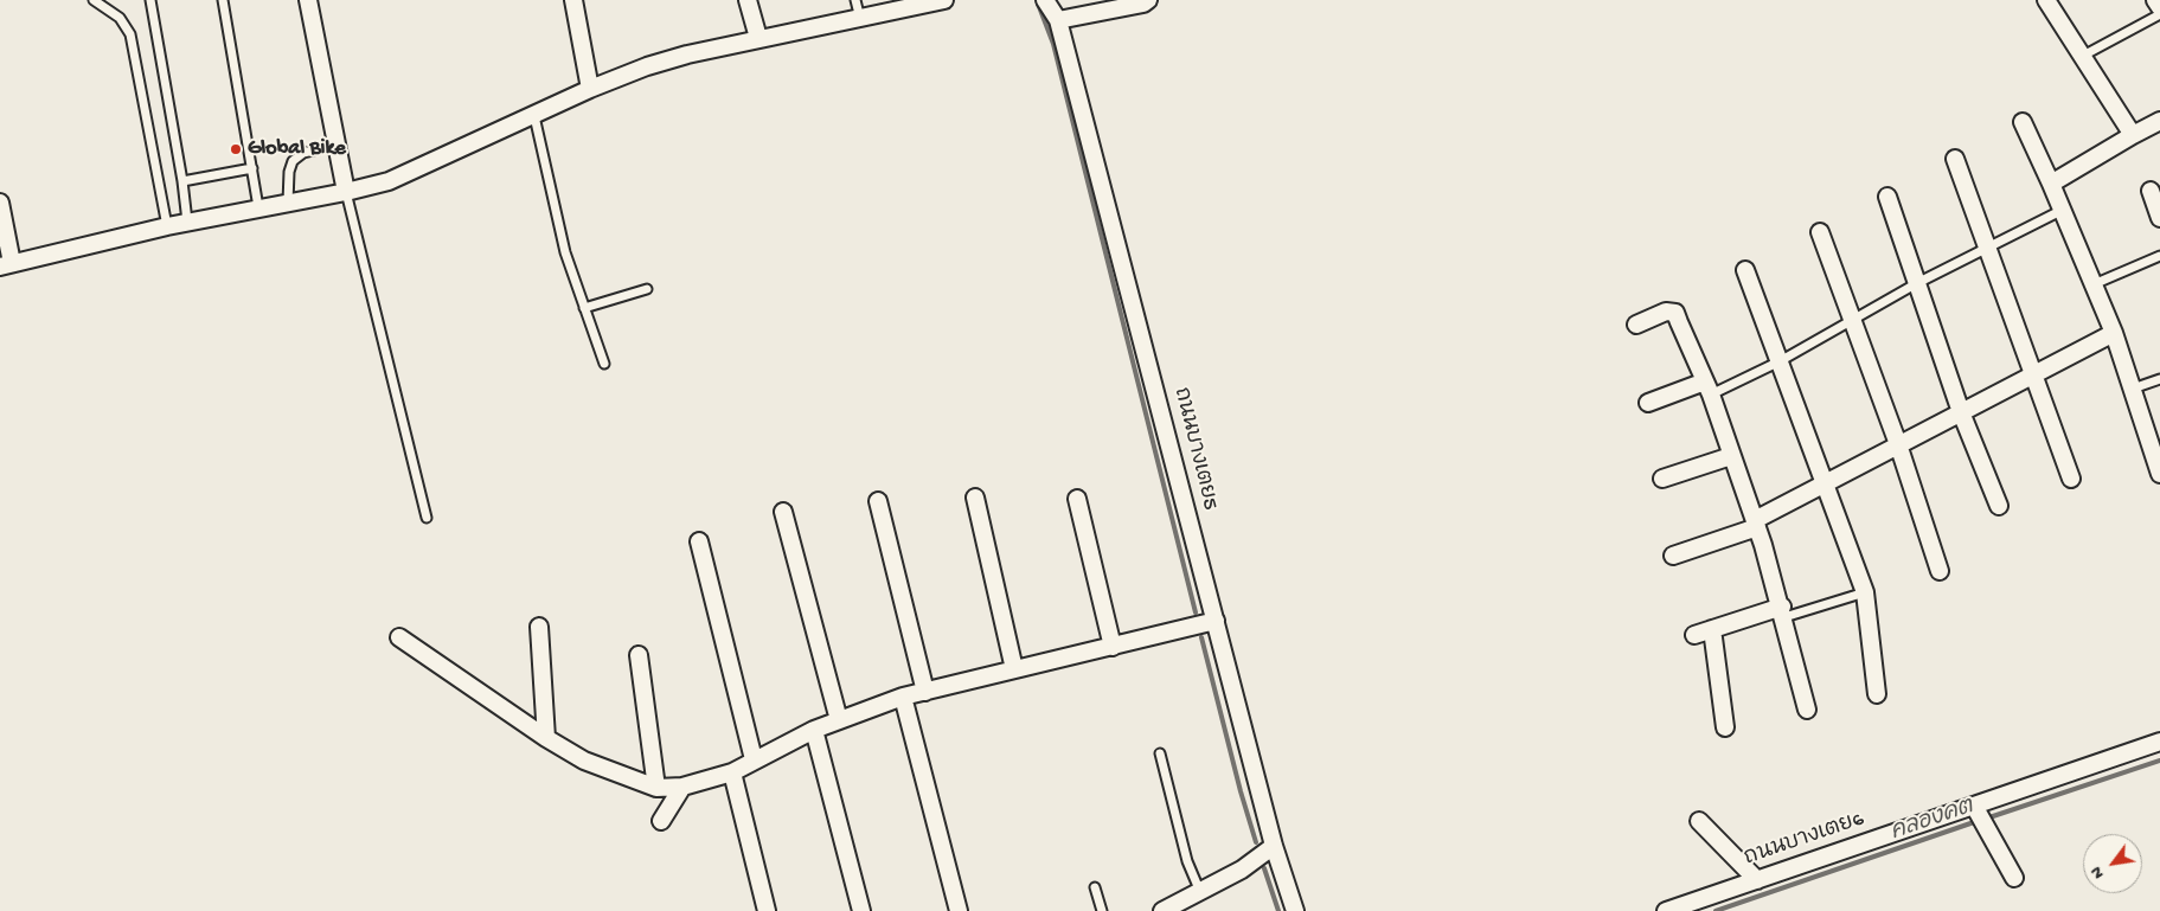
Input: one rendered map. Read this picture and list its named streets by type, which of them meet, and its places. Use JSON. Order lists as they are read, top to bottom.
{
  "streets": {
    "street": ["ถนนบางเตย5", "ถนนบางเตย6"]
  },
  "water": ["คลองคต"],
  "places": ["Global Bike"],
  "north": "bottom left"
}
